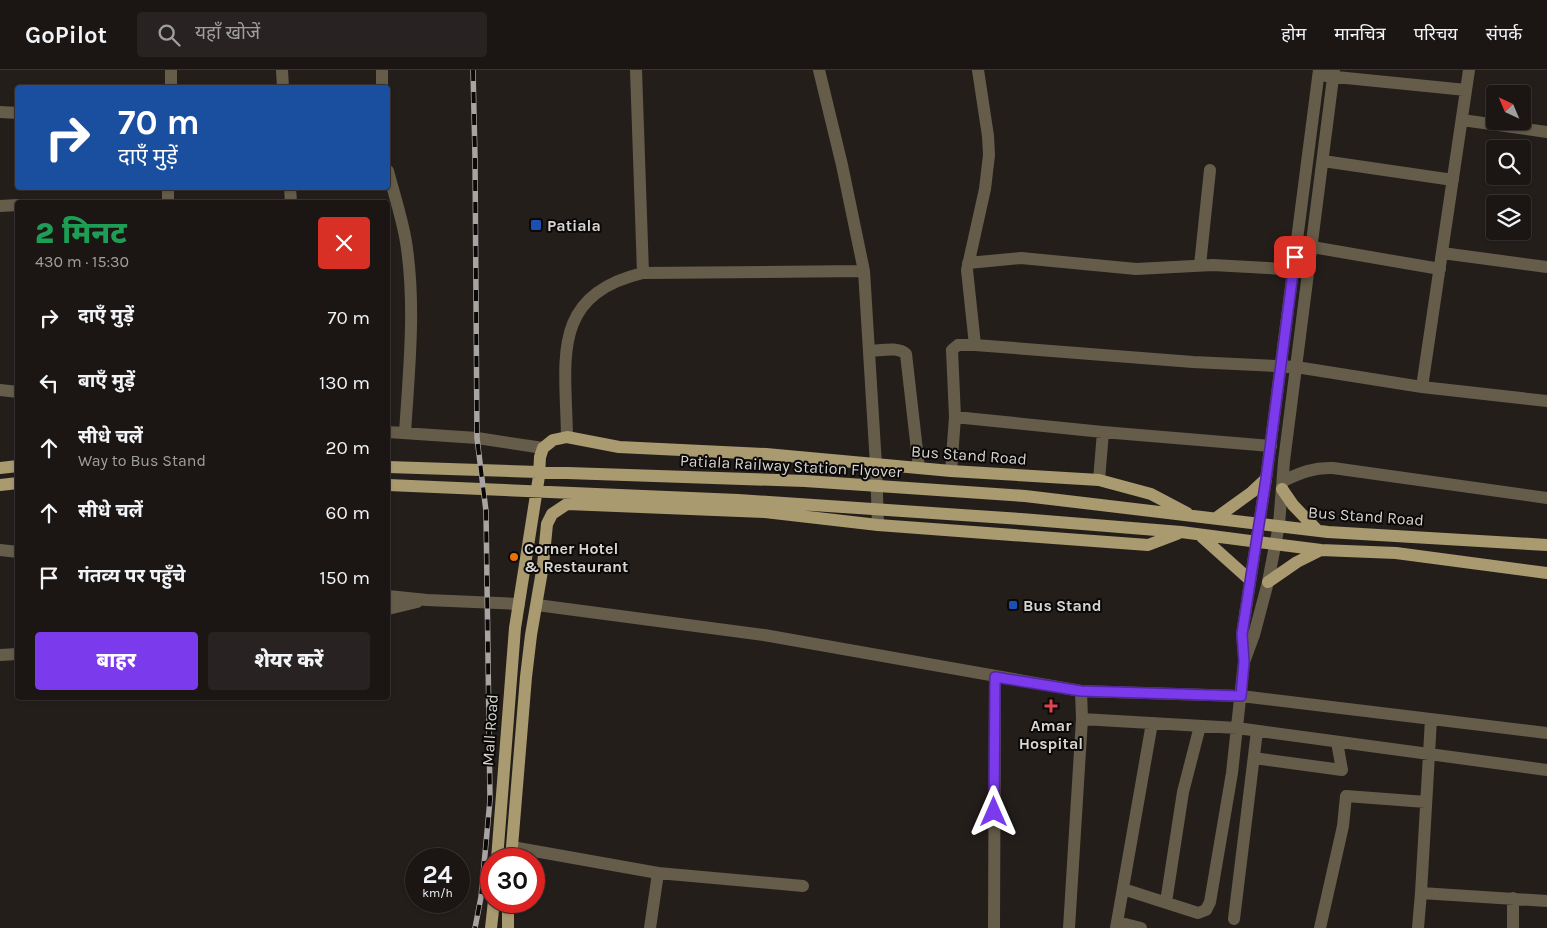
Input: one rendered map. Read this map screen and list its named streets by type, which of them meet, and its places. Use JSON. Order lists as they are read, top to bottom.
{
  "streets": {
    "main road": ["Bus Stand Road", "Patiala Railway Station Flyover", "Mall Road"]
  },
  "crossings": [
    ["Bus Stand Road", "Patiala Railway Station Flyover"]
  ],
  "places": {
    "transit": ["Patiala", "Bus Stand"],
    "other": ["Corner Hotel & Restaurant"],
    "health": ["Amar Hospital"]
  },
  "north": "top left",
  "page": {
    "header": "GoPilot",
    "search": "यहाँ खोजें",
    "nav": [
      "होम",
      "मानचित्र",
      "परिचय",
      "संपर्क"
    ],
    "turn": ["70 m", "दाएँ मुड़ें"],
    "heading": ["2 मिनट", "430 m · 15:30"],
    "list": [
      {
        "name": "दाएँ मुड़ें",
        "value": "70 m"
      },
      {
        "name": "बाएँ मुड़ें",
        "value": "130 m"
      },
      {
        "name": "सीधे चलें",
        "note": "Way to Bus Stand",
        "value": "20 m"
      },
      {
        "name": "सीधे चलें",
        "value": "60 m"
      },
      {
        "name": "गंतव्य पर पहुँचे",
        "value": "150 m"
      }
    ],
    "buttons": ["बाहर", "शेयर करें"],
    "speed": "24 km/h",
    "limit": "30"
  }
}
